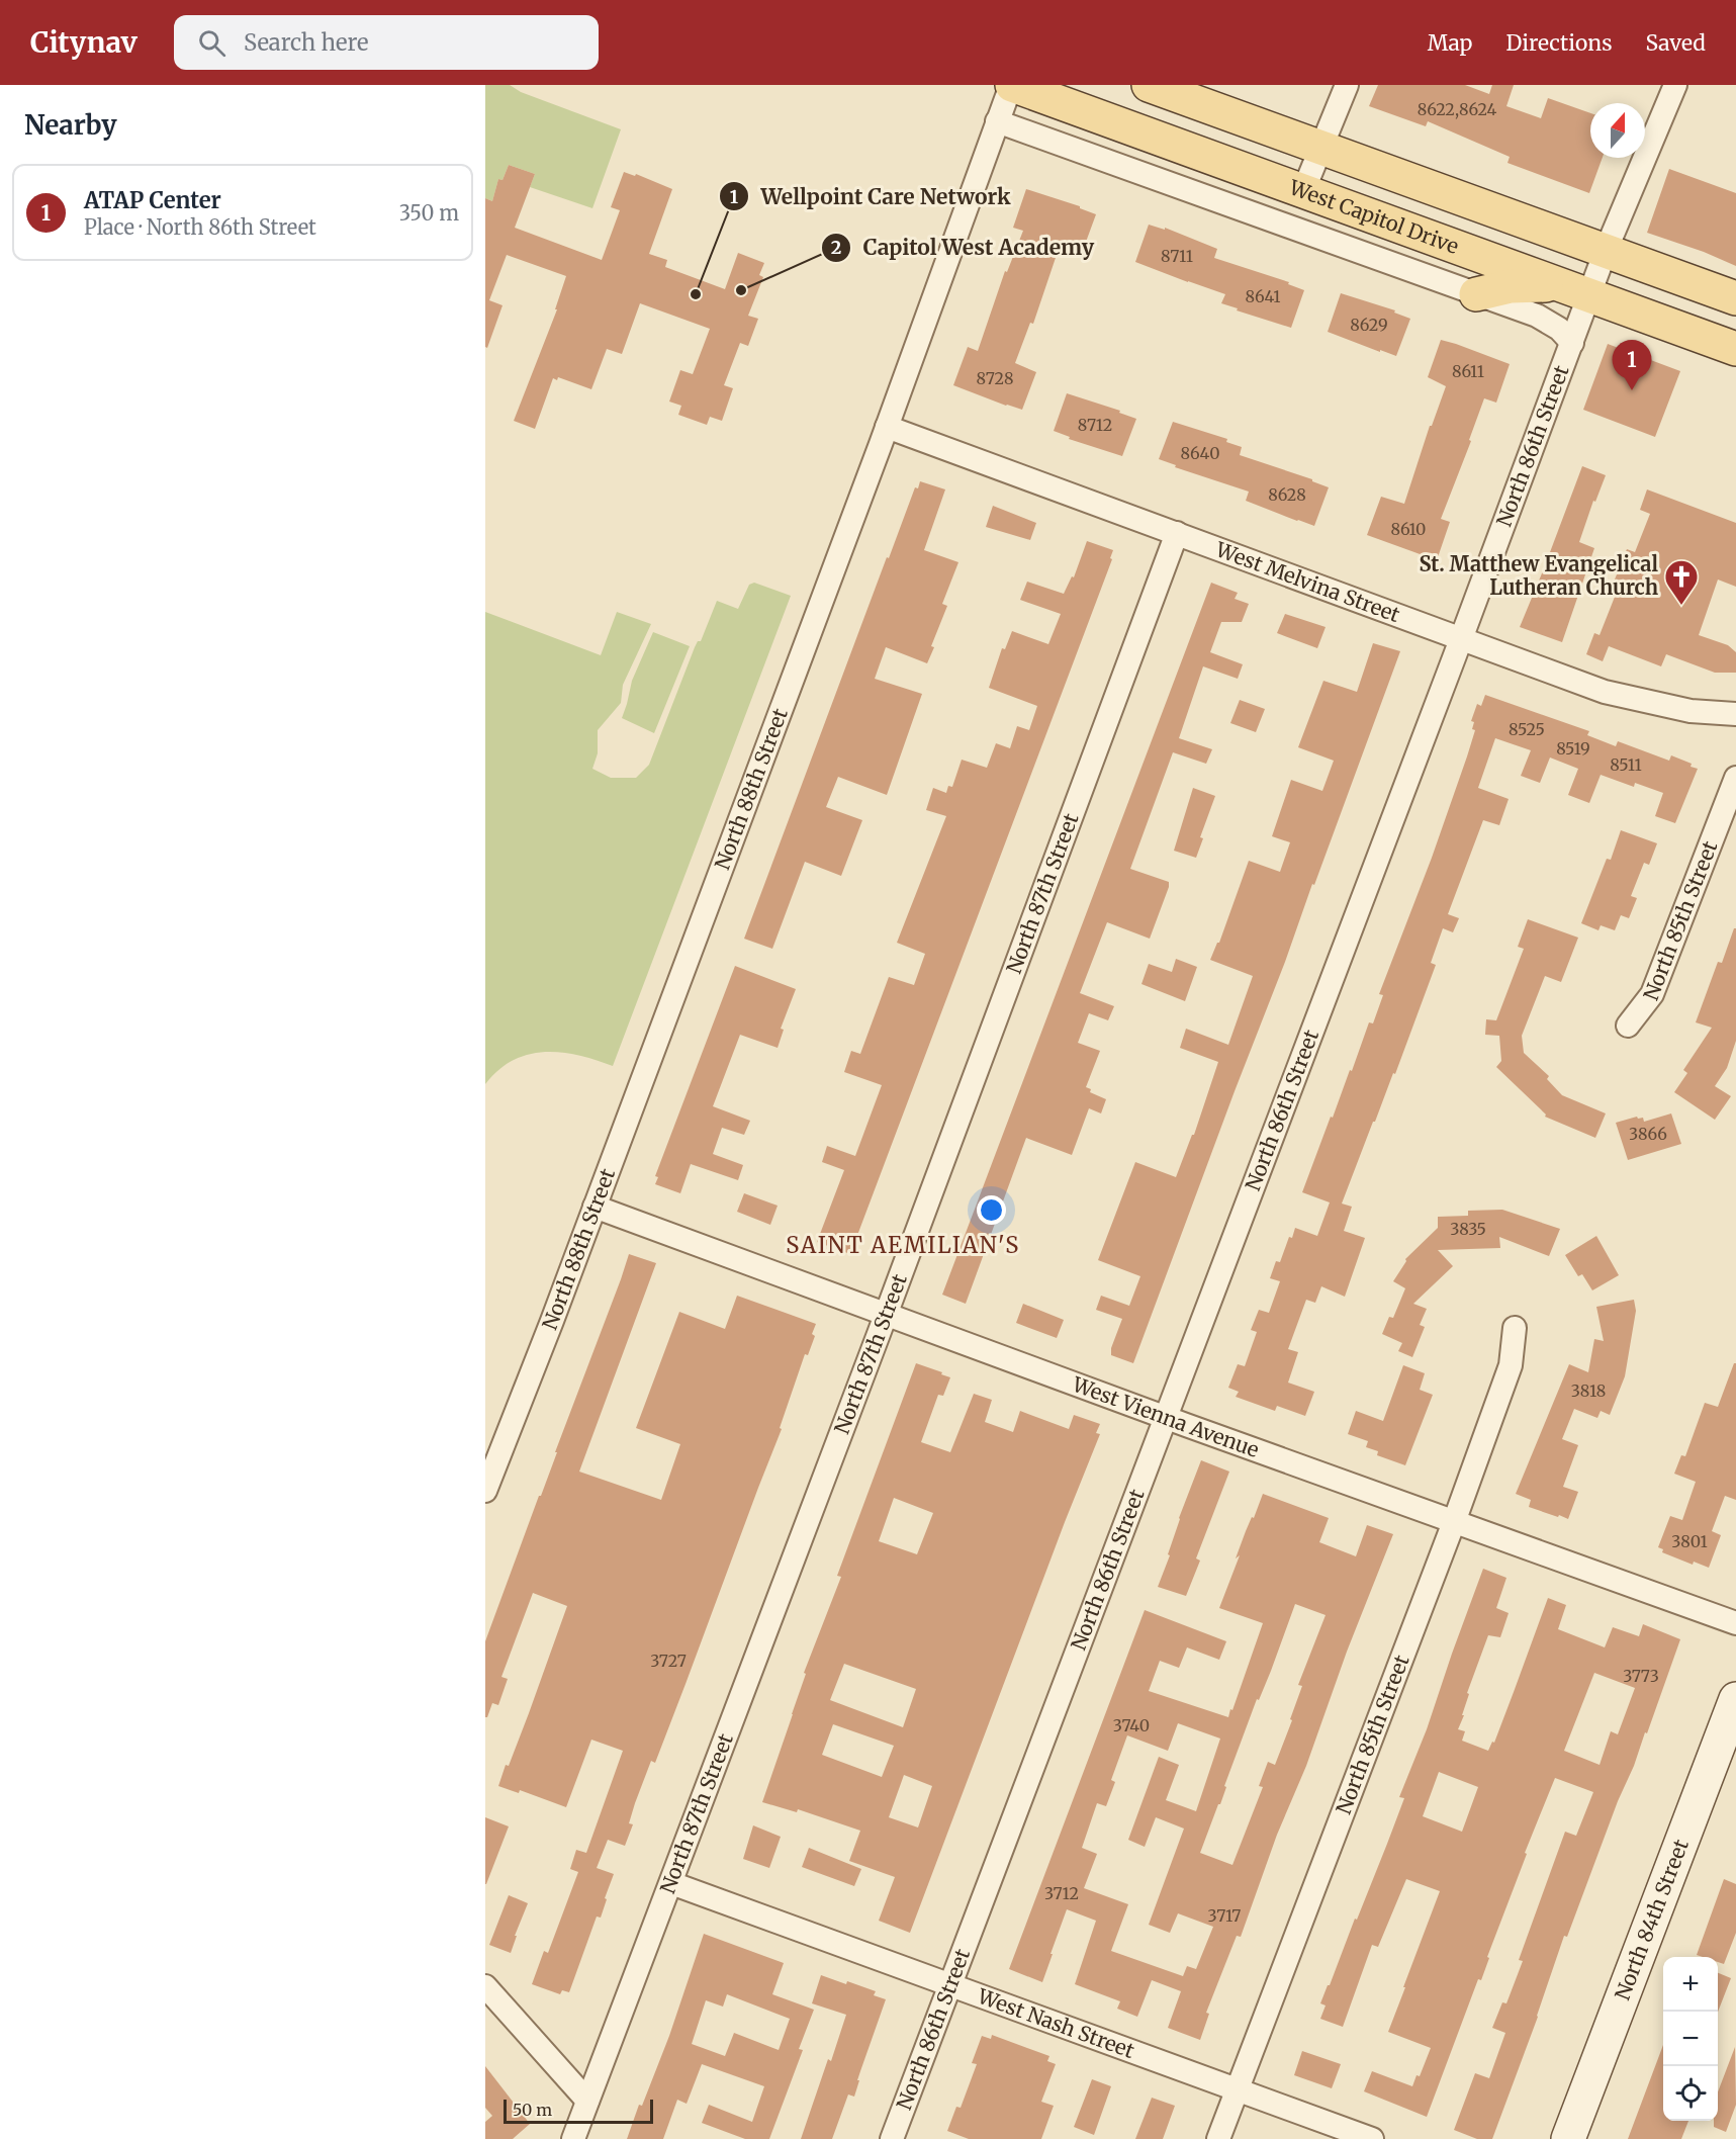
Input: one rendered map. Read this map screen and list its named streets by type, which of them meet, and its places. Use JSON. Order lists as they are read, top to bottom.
{
  "streets": {
    "main road": ["West Capitol Drive"],
    "street": [
      "North 86th Street",
      "West Melvina Street",
      "North 88th Street",
      "North 87th Street",
      "North 85th Street",
      "West Vienna Avenue",
      "North 84th Street",
      "West Nash Street"
    ]
  },
  "crossings": [
    ["West Capitol Drive", "North 86th Street"],
    ["West Capitol Drive", "North 88th Street"],
    ["North 86th Street", "West Melvina Street"],
    ["North 86th Street", "West Vienna Avenue"],
    ["North 86th Street", "West Nash Street"],
    ["West Melvina Street", "North 88th Street"],
    ["West Melvina Street", "North 87th Street"],
    ["North 88th Street", "West Vienna Avenue"],
    ["North 87th Street", "West Vienna Avenue"],
    ["North 87th Street", "West Nash Street"],
    ["North 85th Street", "West Vienna Avenue"],
    ["North 85th Street", "West Nash Street"]
  ],
  "districts": ["SAINT AEMILIAN'S"],
  "places": {
    "other": ["Capitol West Academy", "Wellpoint Care Network"],
    "church": ["St. Matthew Evangelical Lutheran Church"]
  },
  "house_numbers": [
    "8622,8624",
    "8711",
    "8641",
    "8629",
    "8611",
    "8728",
    "8712",
    "8640",
    "8628",
    "8610",
    "8525",
    "8519",
    "8511",
    "3866",
    "3835",
    "3818",
    "3801",
    "3727",
    "3773",
    "3740",
    "3712",
    "3717"
  ],
  "scale_bar": "50 m",
  "north": "top",
  "page": {
    "header": "Citynav",
    "search": "Search here",
    "nav": ["Map", "Directions", "Saved"],
    "heading": "Nearby",
    "list": [
      {
        "mark": "1",
        "name": "ATAP Center",
        "note": "Place · North 86th Street",
        "value": "350 m"
      }
    ],
    "pins": "1",
    "map_buttons": ["+", "−"],
    "scale": "50 m"
  }
}
